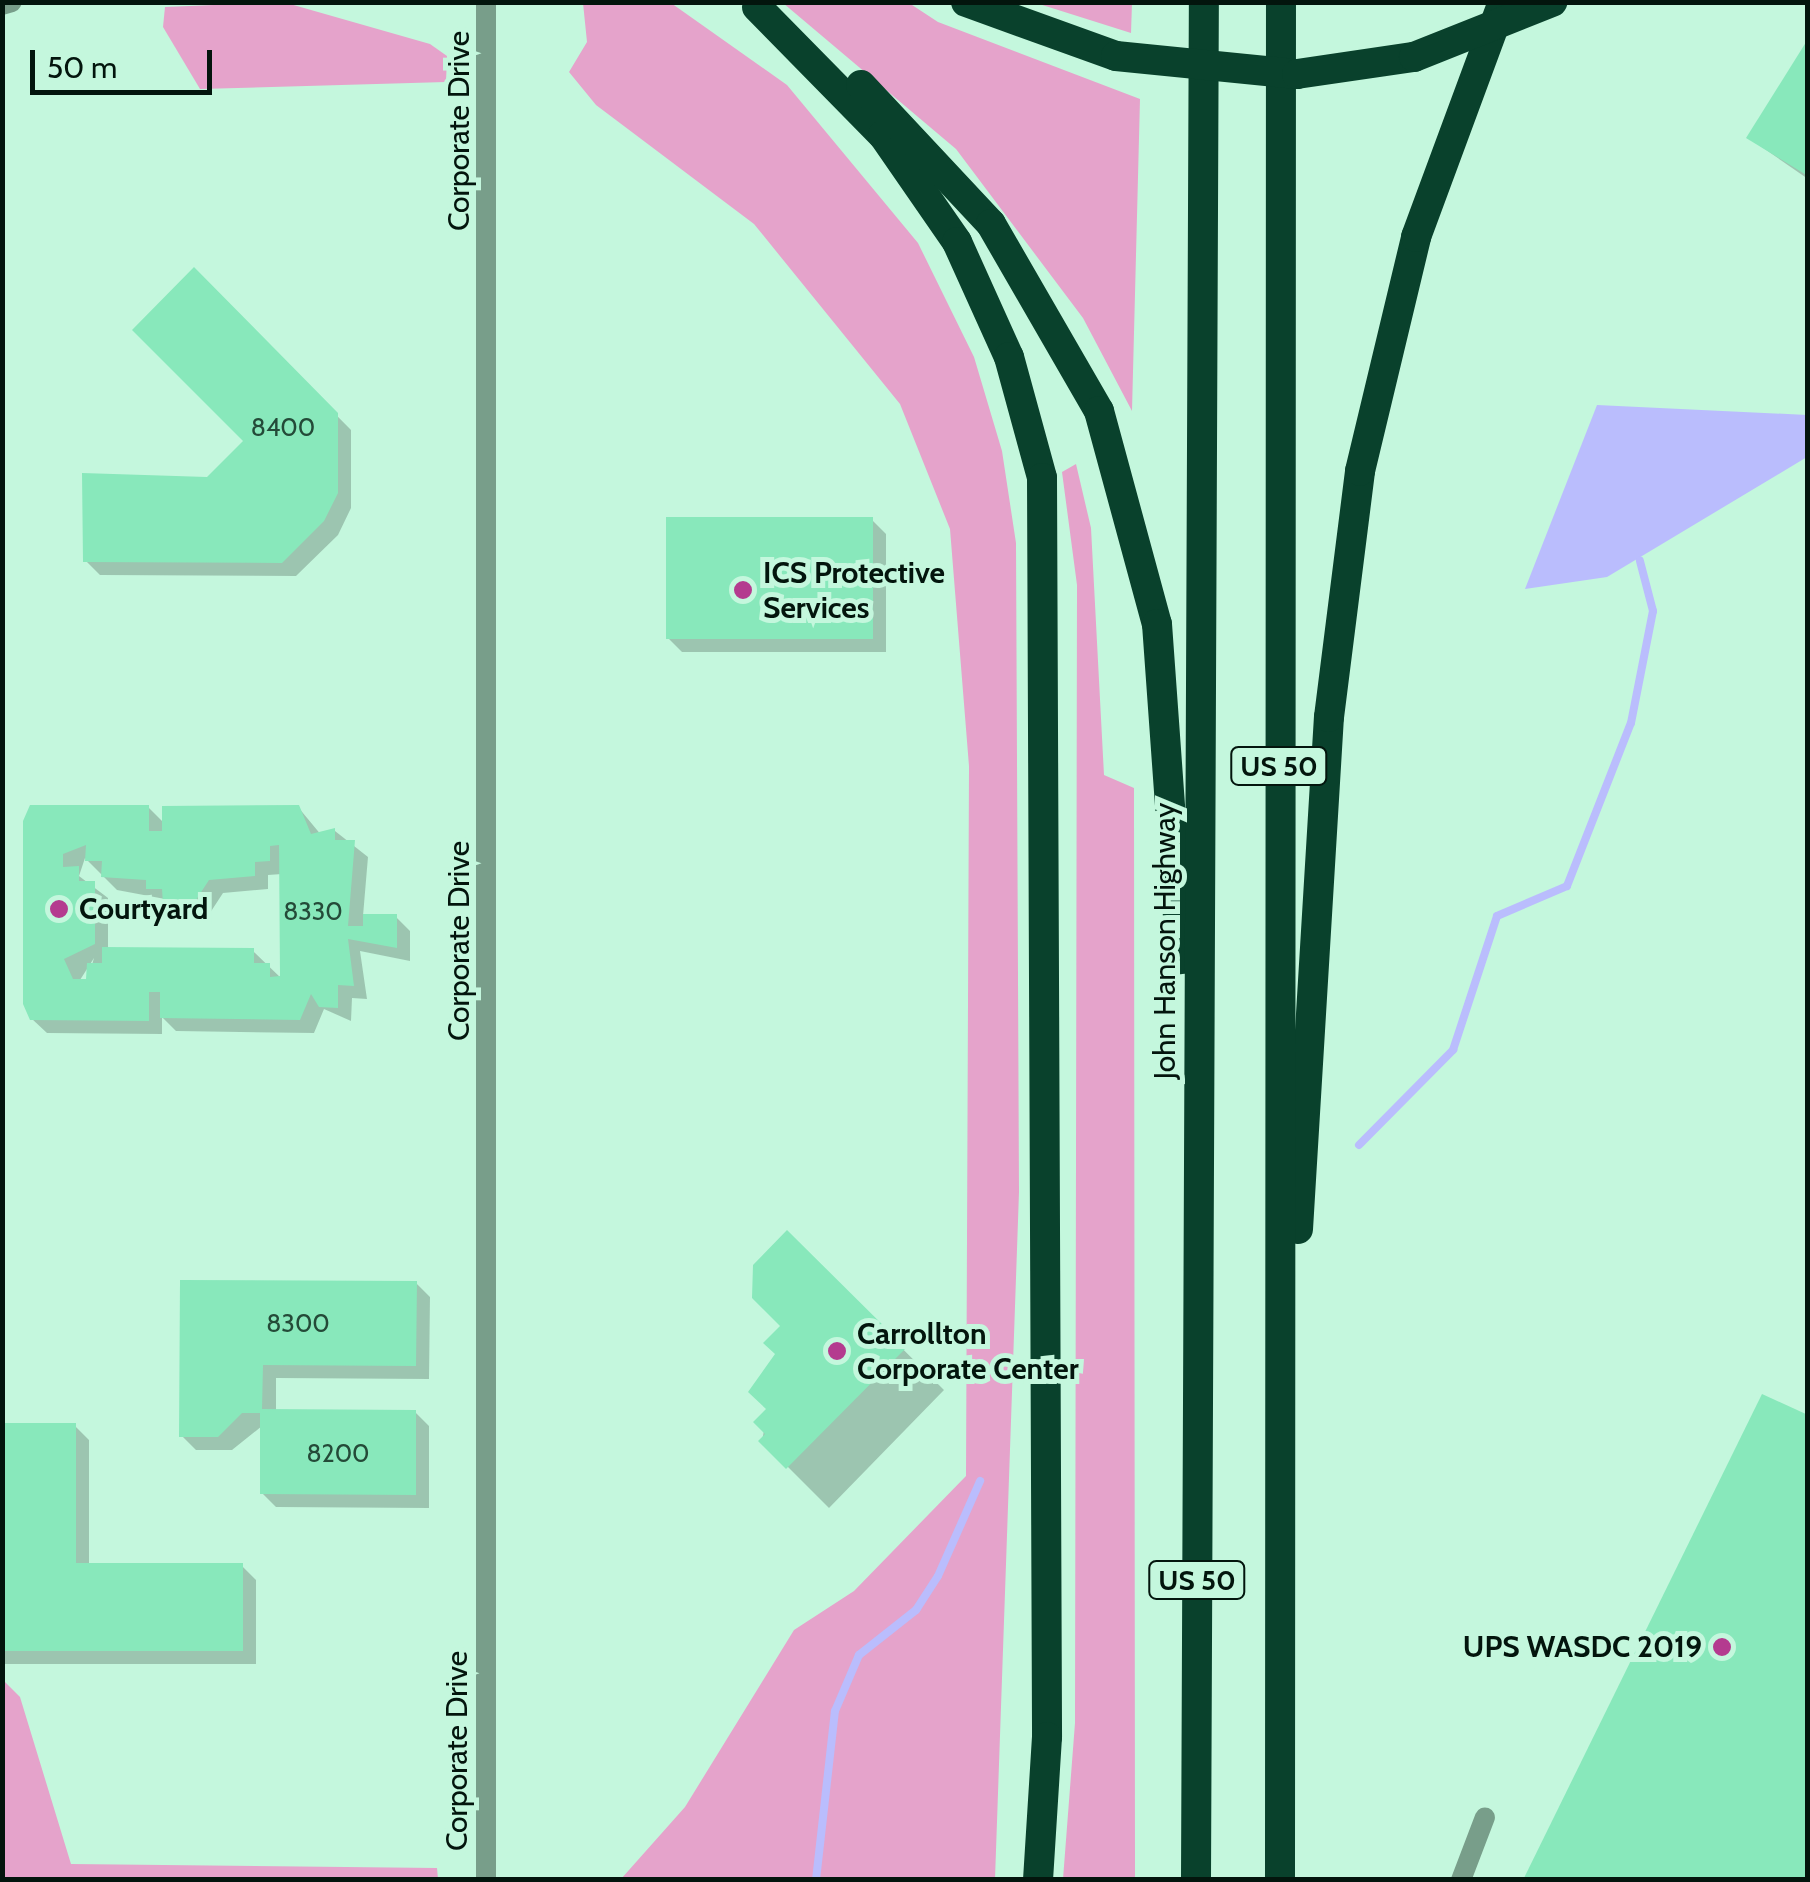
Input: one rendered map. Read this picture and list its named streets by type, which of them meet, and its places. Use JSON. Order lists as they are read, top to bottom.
{
  "streets": {
    "highway": ["US 50", "John Hanson Highway"],
    "street": ["Corporate Drive"]
  },
  "places": [
    "ICS Protective Services",
    "Courtyard",
    "Carrollton Corporate Center",
    "UPS WASDC 2019"
  ],
  "house_numbers": [
    "8400",
    "8330",
    "8300",
    "8200"
  ],
  "scale_bar": "50 m"
}
